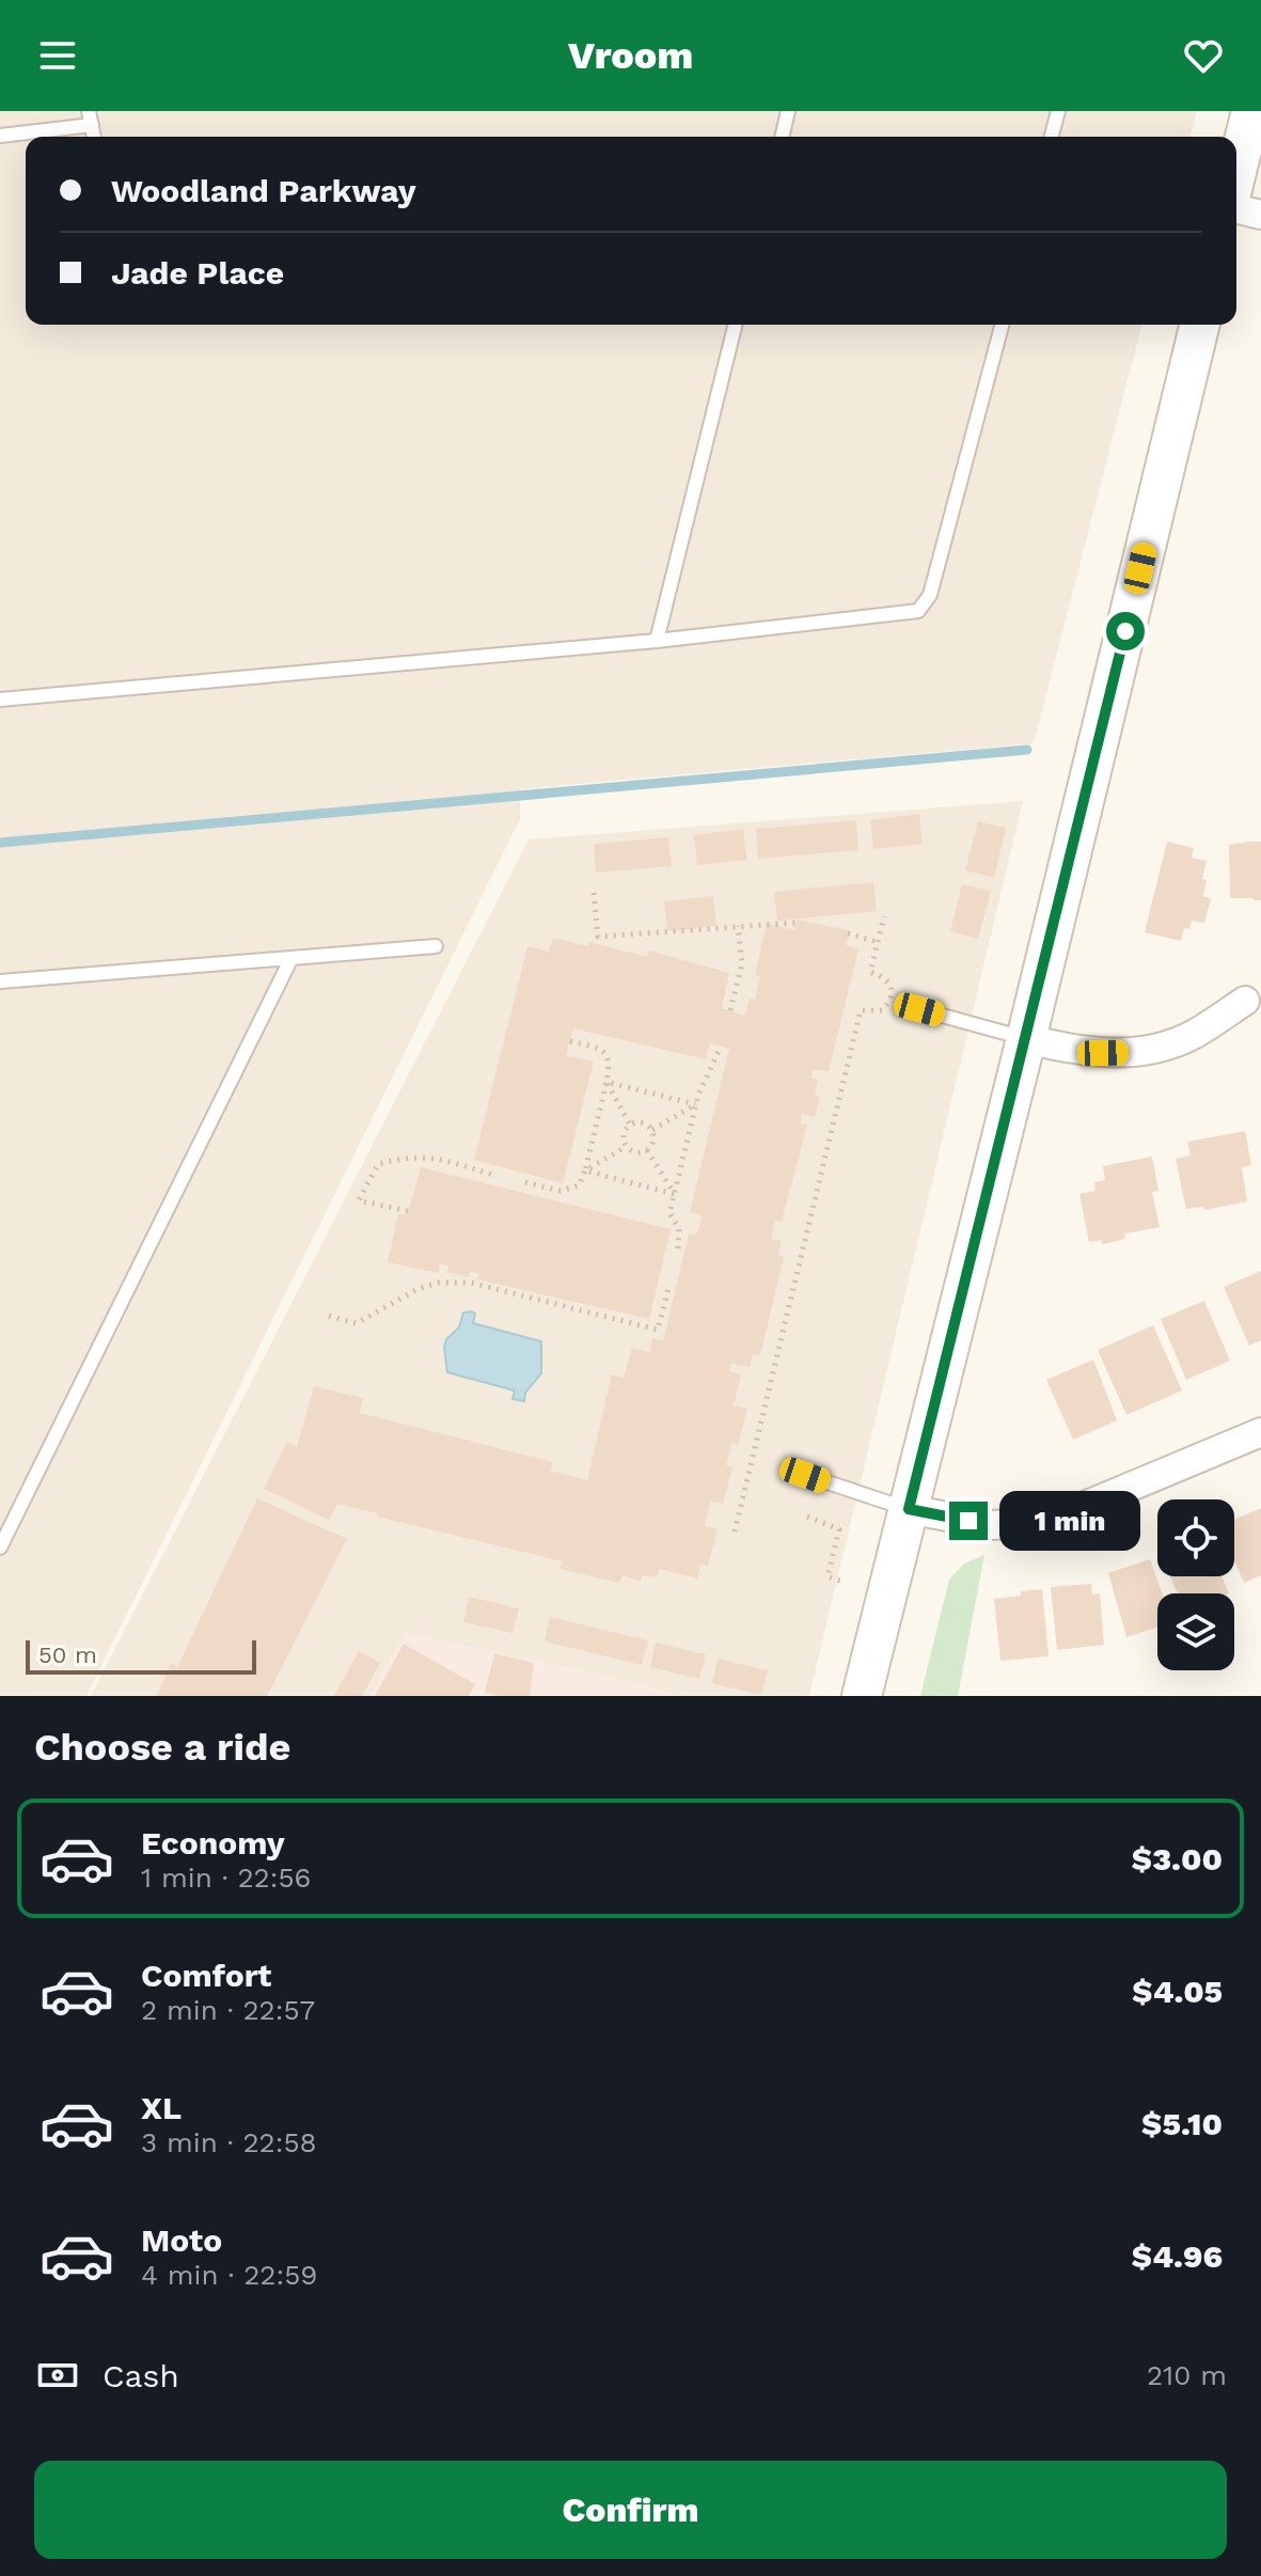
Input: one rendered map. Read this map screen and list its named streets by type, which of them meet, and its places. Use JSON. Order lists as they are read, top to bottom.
{
  "scale_bar": "50 m",
  "page": {
    "header": "Vroom",
    "banner": ["Woodland Parkway", "Jade Place"],
    "bubble": "1 min",
    "scale": "50 m",
    "heading": "Choose a ride",
    "list": [
      {
        "name": "Economy",
        "note": "1 min · 22:56",
        "value": "$3.00"
      },
      {
        "name": "Comfort",
        "note": "2 min · 22:57",
        "value": "$4.05"
      },
      {
        "name": "XL",
        "note": "3 min · 22:58",
        "value": "$5.10"
      },
      {
        "name": "Moto",
        "note": "4 min · 22:59",
        "value": "$4.96"
      }
    ],
    "pay": ["Cash", "210 m"],
    "buttons": "Confirm"
  }
}
